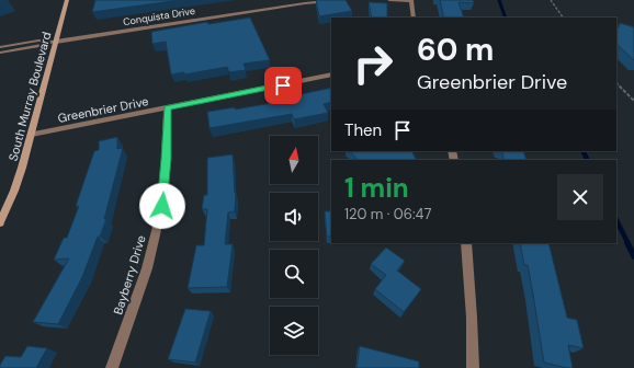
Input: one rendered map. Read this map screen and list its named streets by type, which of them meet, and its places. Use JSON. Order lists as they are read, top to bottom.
{
  "streets": {
    "main road": ["South Murray Boulevard"],
    "street": ["Conquista Drive", "Greenbrier Drive", "Bayberry Drive"]
  },
  "crossings": [
    ["Conquista Drive", "South Murray Boulevard"],
    ["South Murray Boulevard", "Greenbrier Drive"],
    ["Greenbrier Drive", "Bayberry Drive"]
  ],
  "north": "top",
  "page": {
    "turn": ["60 m", "Greenbrier Drive"],
    "then": "Then",
    "heading": ["1 min", "120 m · 06:47"]
  }
}
